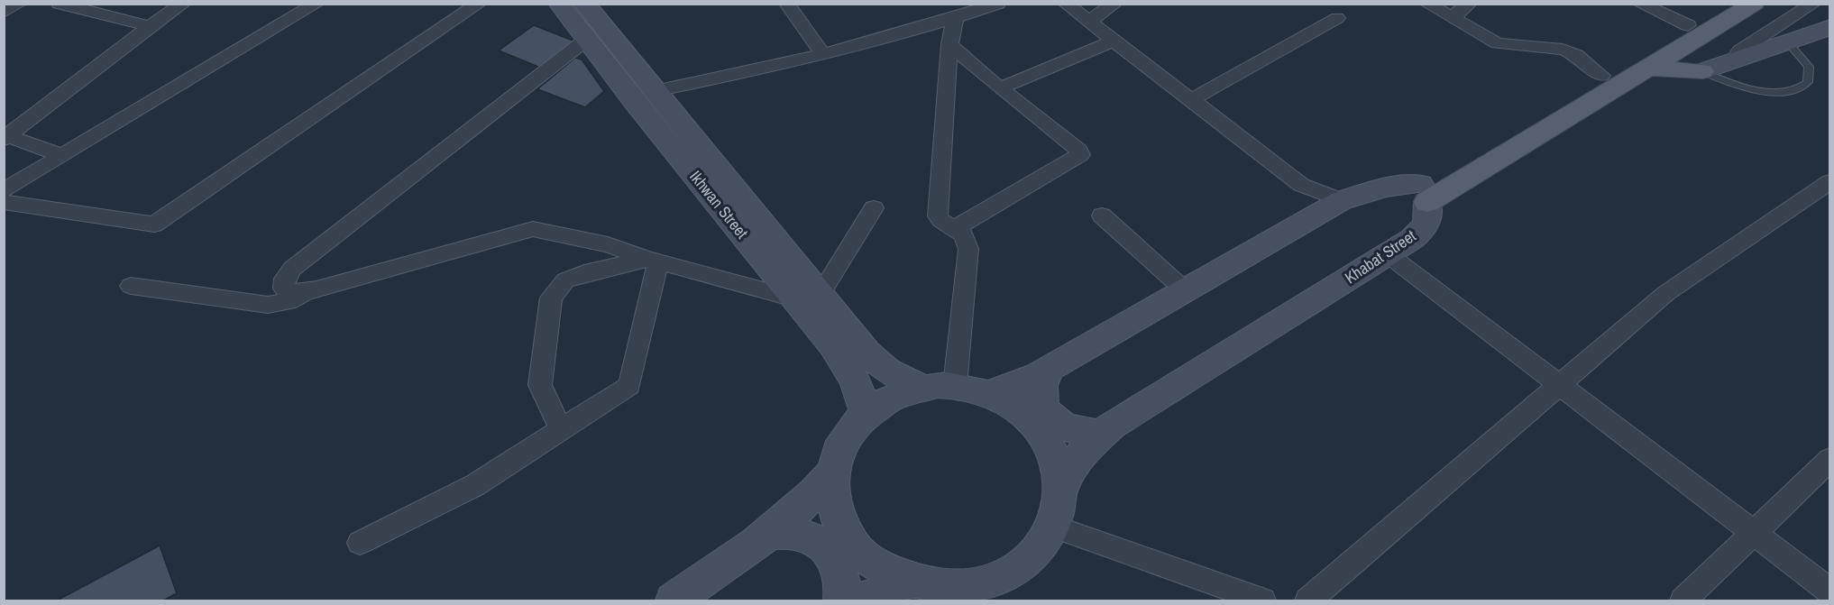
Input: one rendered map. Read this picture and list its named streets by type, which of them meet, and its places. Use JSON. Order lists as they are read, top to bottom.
{
  "streets": {
    "main road": ["Ikhwan Street", "Khabat Street"]
  }
}
